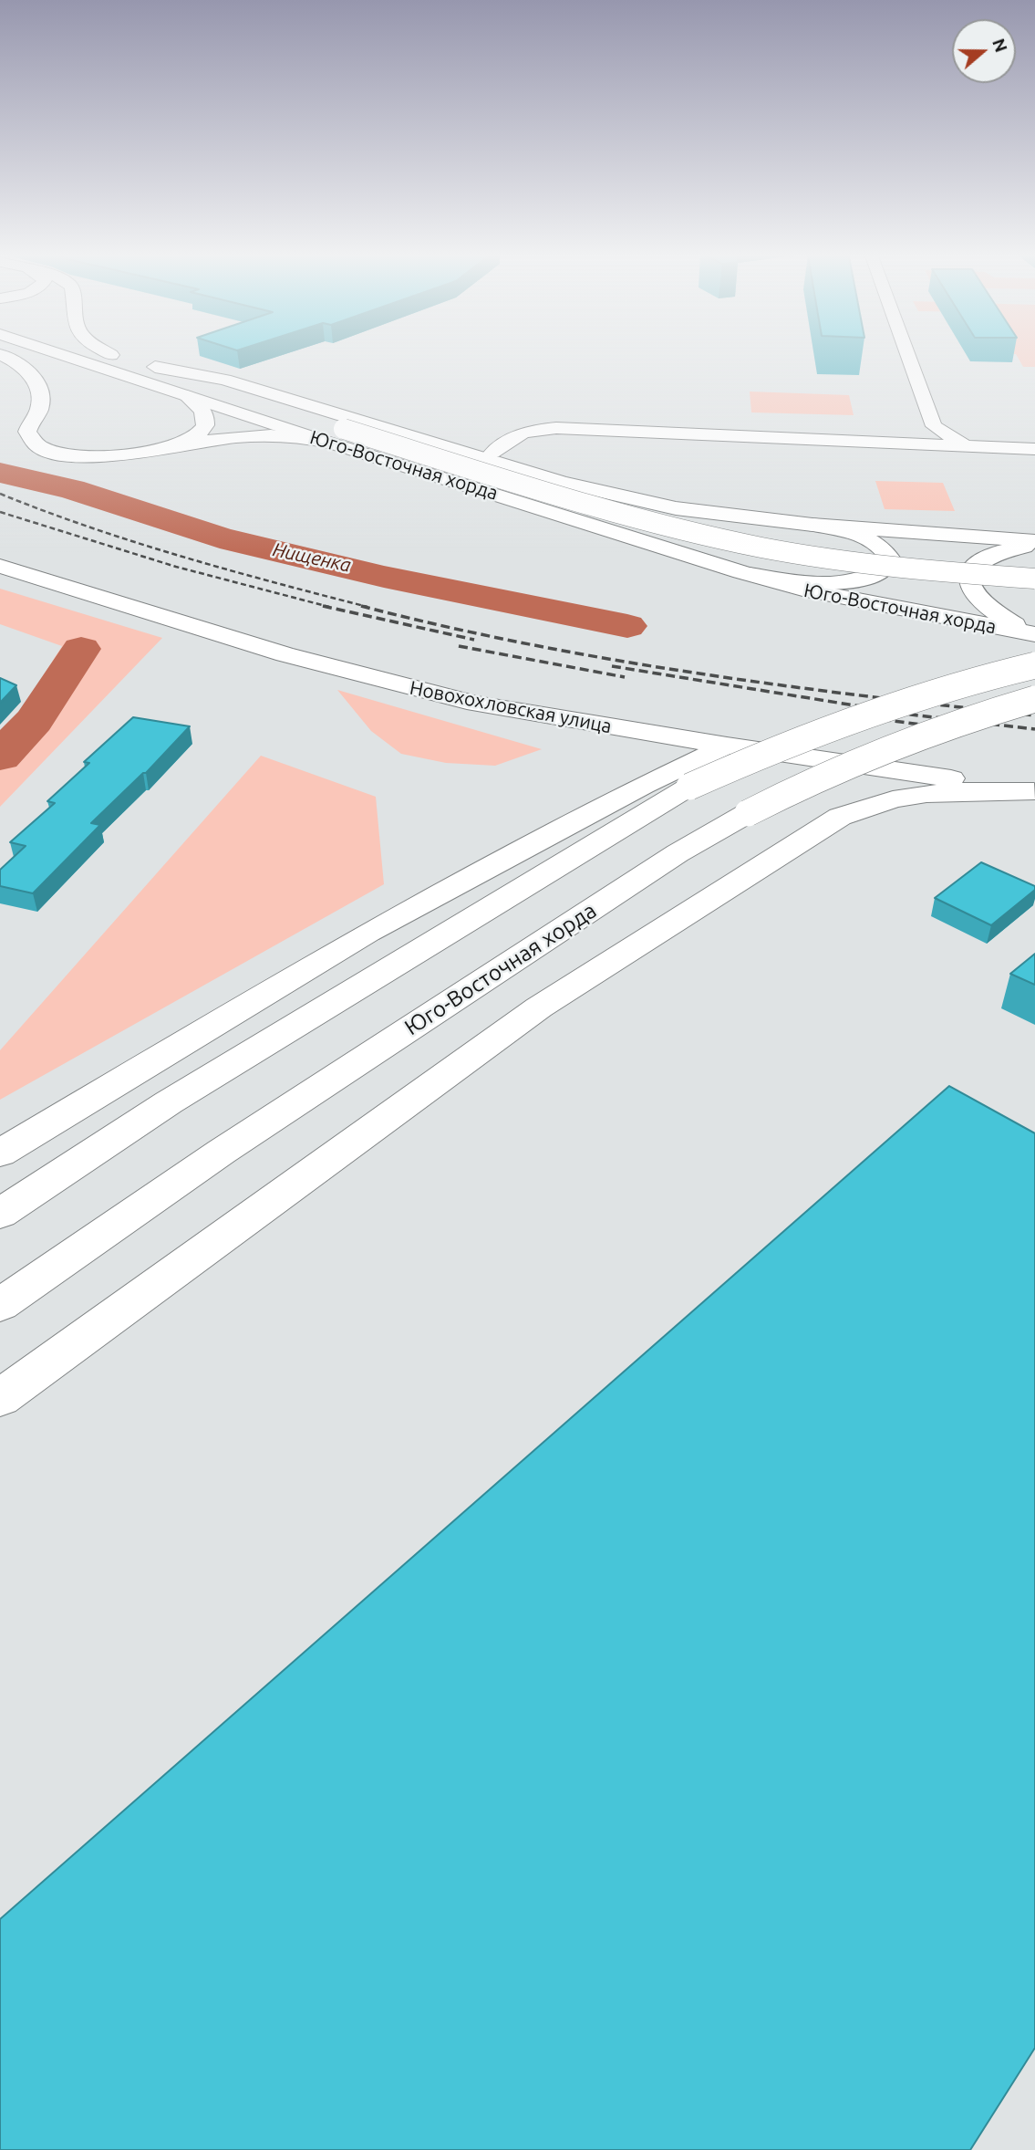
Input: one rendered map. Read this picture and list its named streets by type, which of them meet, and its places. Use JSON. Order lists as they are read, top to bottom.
{
  "streets": {
    "main road": ["Юго-Восточная хорда", "Новохохловская улица"]
  },
  "water": ["Нищенка"],
  "north": "right"
}
